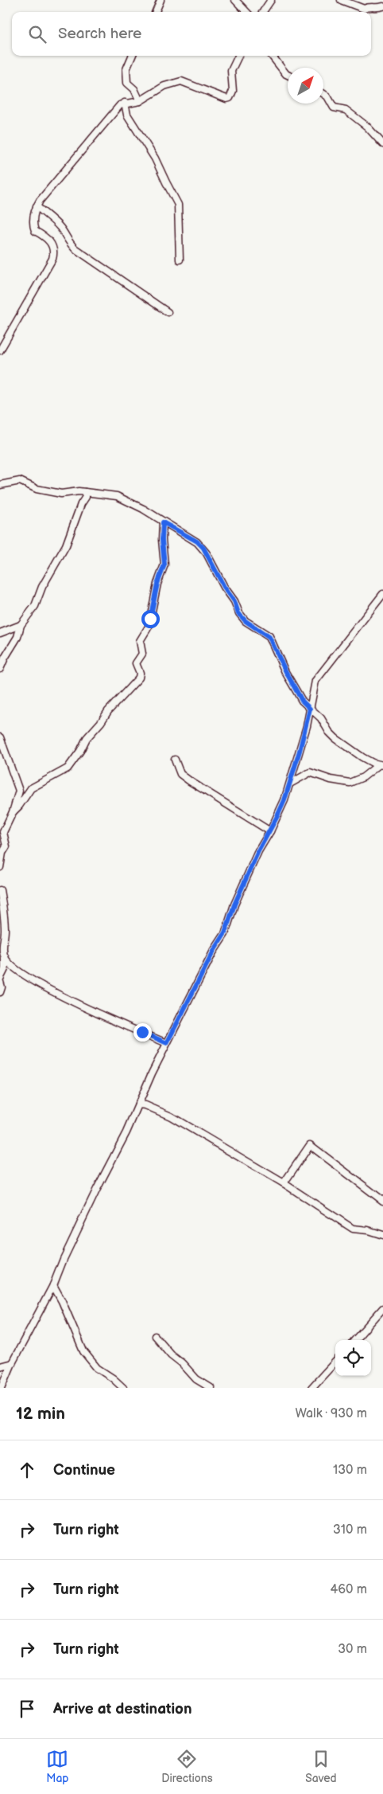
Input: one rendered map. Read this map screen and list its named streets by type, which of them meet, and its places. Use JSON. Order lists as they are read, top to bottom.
{
  "north": "top right",
  "page": {
    "search": "Search here",
    "heading": ["12 min", "Walk · 930 m"],
    "list": [
      ["Continue", "130 m"],
      ["Turn right", "310 m"],
      ["Turn right", "460 m"],
      ["Turn right", "30 m"],
      "Arrive at destination"
    ],
    "nav": ["Map", "Directions", "Saved"]
  }
}
